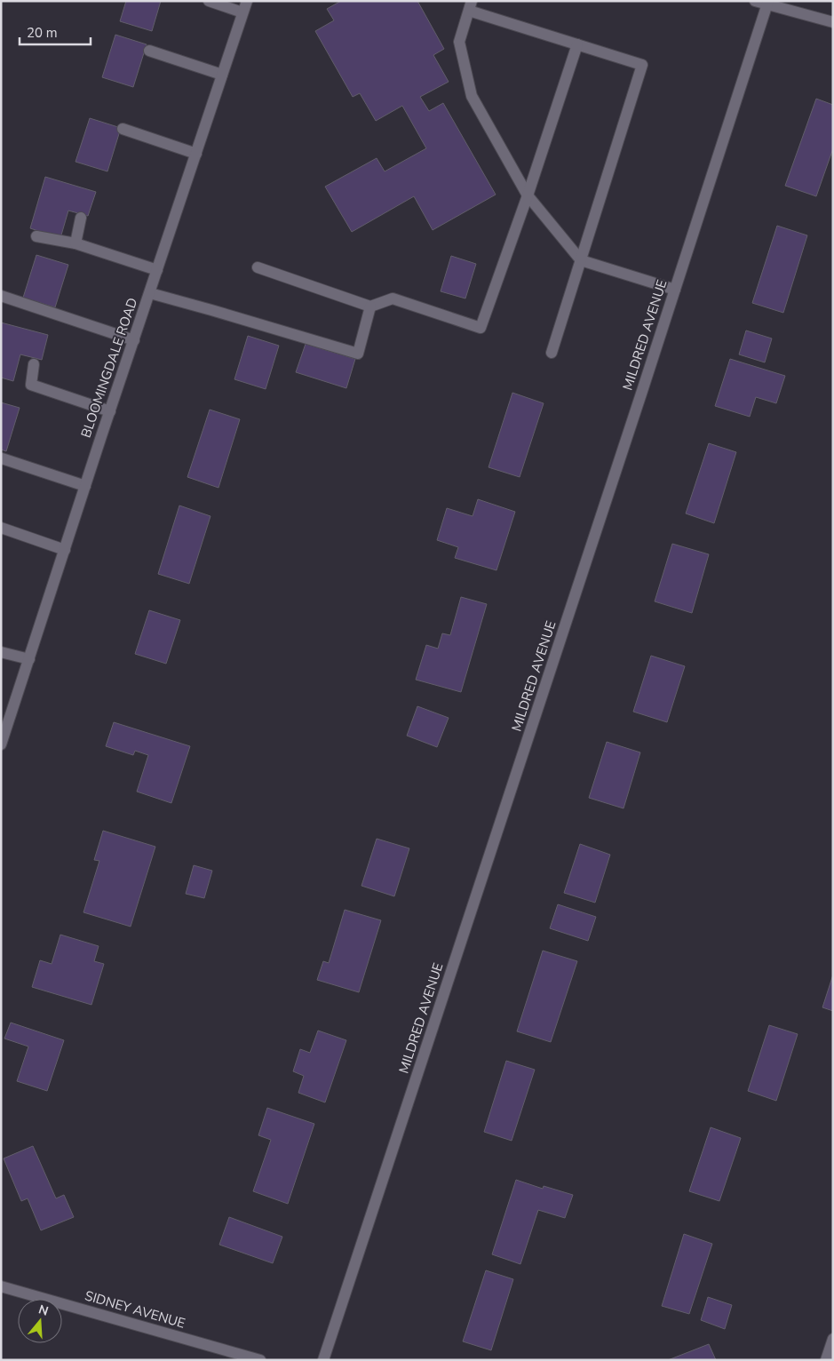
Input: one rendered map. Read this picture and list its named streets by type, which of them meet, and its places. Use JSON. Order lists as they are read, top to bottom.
{
  "streets": {
    "street": ["MILDRED AVENUE", "BLOOMINGDALE ROAD", "SIDNEY AVENUE"]
  },
  "scale_bar": "20 m",
  "north": "top"
}
